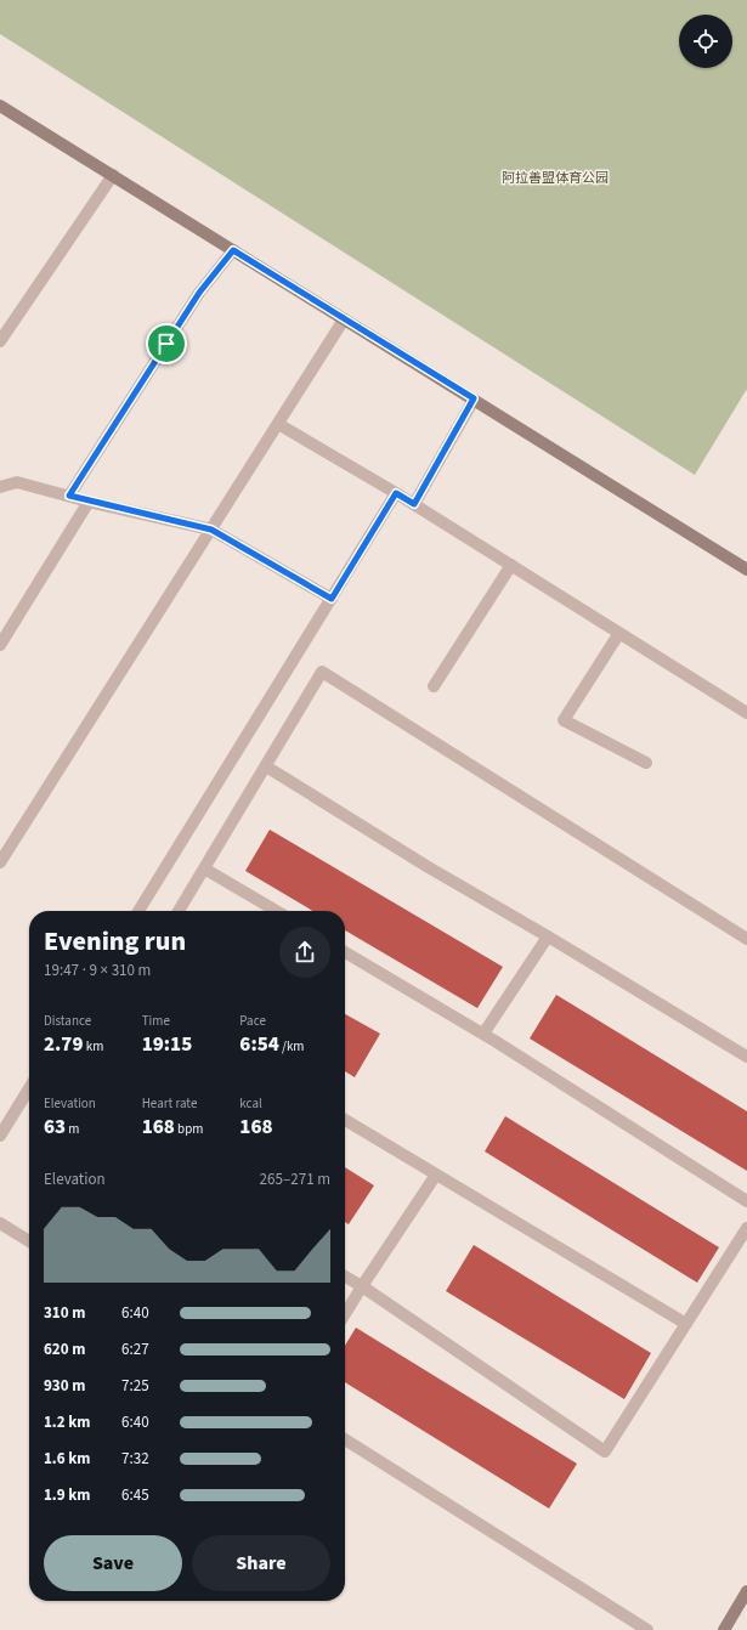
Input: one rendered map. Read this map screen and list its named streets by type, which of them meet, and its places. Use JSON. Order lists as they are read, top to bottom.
{
  "parks": ["阿拉善盟体育公园"],
  "page": {
    "heading": ["Evening run", "19:47 · 9 × 310 m"],
    "stats": [
      ["Distance", "2.79 km"],
      ["Time", "19:15"],
      ["Pace", "6:54 /km"],
      ["Elevation", "63 m"],
      ["Heart rate", "168 bpm"],
      ["kcal", "168"]
    ],
    "chart": ["Elevation", "265–271 m"],
    "list": [
      {
        "name": "310 m",
        "note": "6:40"
      },
      {
        "name": "620 m",
        "note": "6:27"
      },
      {
        "name": "930 m",
        "note": "7:25"
      },
      {
        "name": "1.2 km",
        "note": "6:40"
      },
      {
        "name": "1.6 km",
        "note": "7:32"
      },
      {
        "name": "1.9 km",
        "note": "6:45"
      }
    ],
    "buttons": ["Save", "Share"]
  }
}
